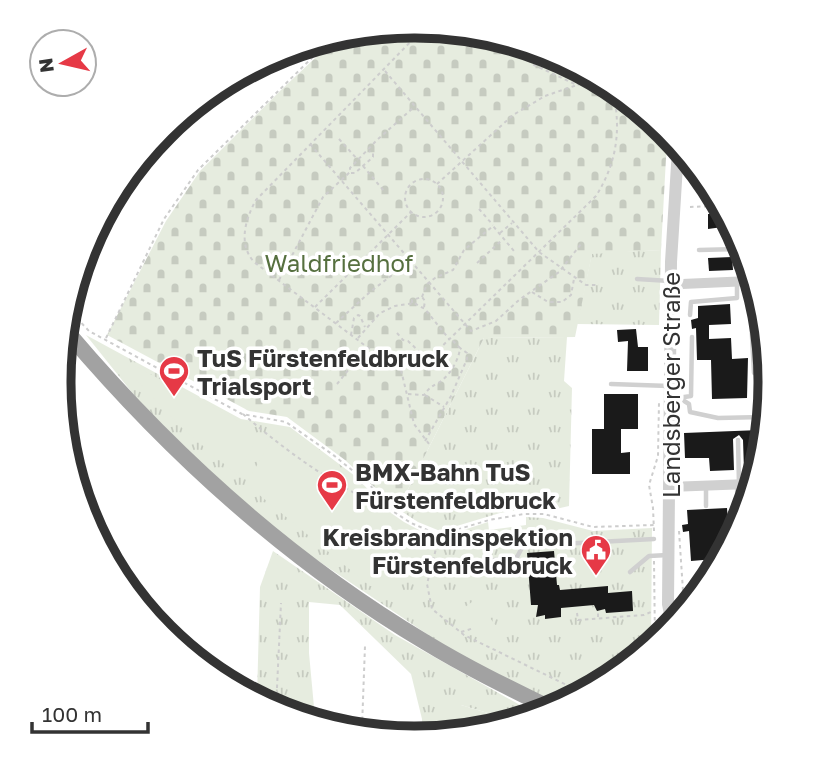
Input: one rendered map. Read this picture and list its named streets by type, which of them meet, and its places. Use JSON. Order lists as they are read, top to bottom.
{
  "streets": {
    "street": ["Landsberger Straße"]
  },
  "parks": ["Waldfriedhof"],
  "places": {
    "sports": ["TuS Fürstenfeldbruck Trialsport", "BMX-Bahn TuS Fürstenfeldbruck"],
    "public building": ["Kreisbrandinspektion Fürstenfeldbruck"]
  },
  "scale_bar": "100 m",
  "north": "left"
}
